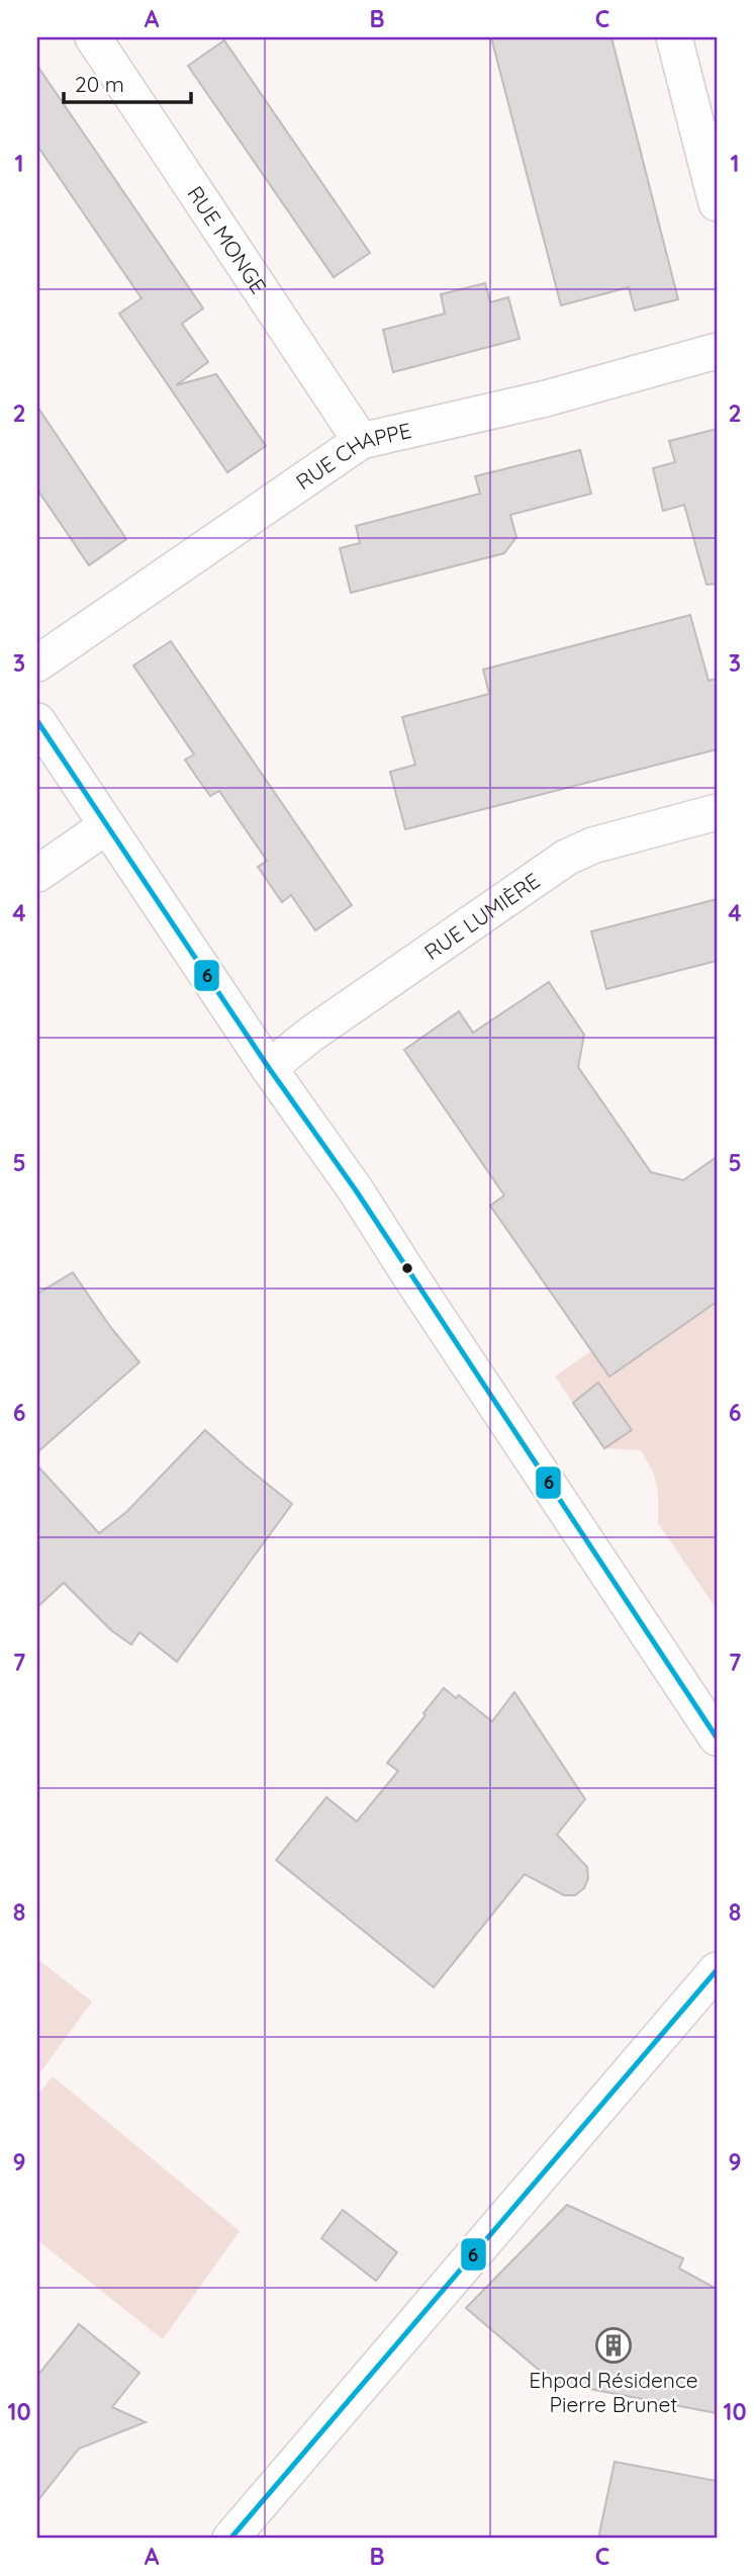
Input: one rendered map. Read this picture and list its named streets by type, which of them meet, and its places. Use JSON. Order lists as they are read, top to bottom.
{
  "streets": {
    "street": ["RUE MONGE", "RUE CHAPPE", "RUE LUMIÈRE"]
  },
  "crossings": [
    ["RUE MONGE", "RUE CHAPPE"]
  ],
  "places": {
    "building": ["Ehpad Résidence Pierre Brunet"]
  },
  "lines": ["transit line 6"],
  "scale_bar": "20 m",
  "grid": {
    "columns": ["A", "B", "C"],
    "rows": [
      "1",
      "2",
      "3",
      "4",
      "5",
      "6",
      "7",
      "8",
      "9",
      "10"
    ]
  }
}
